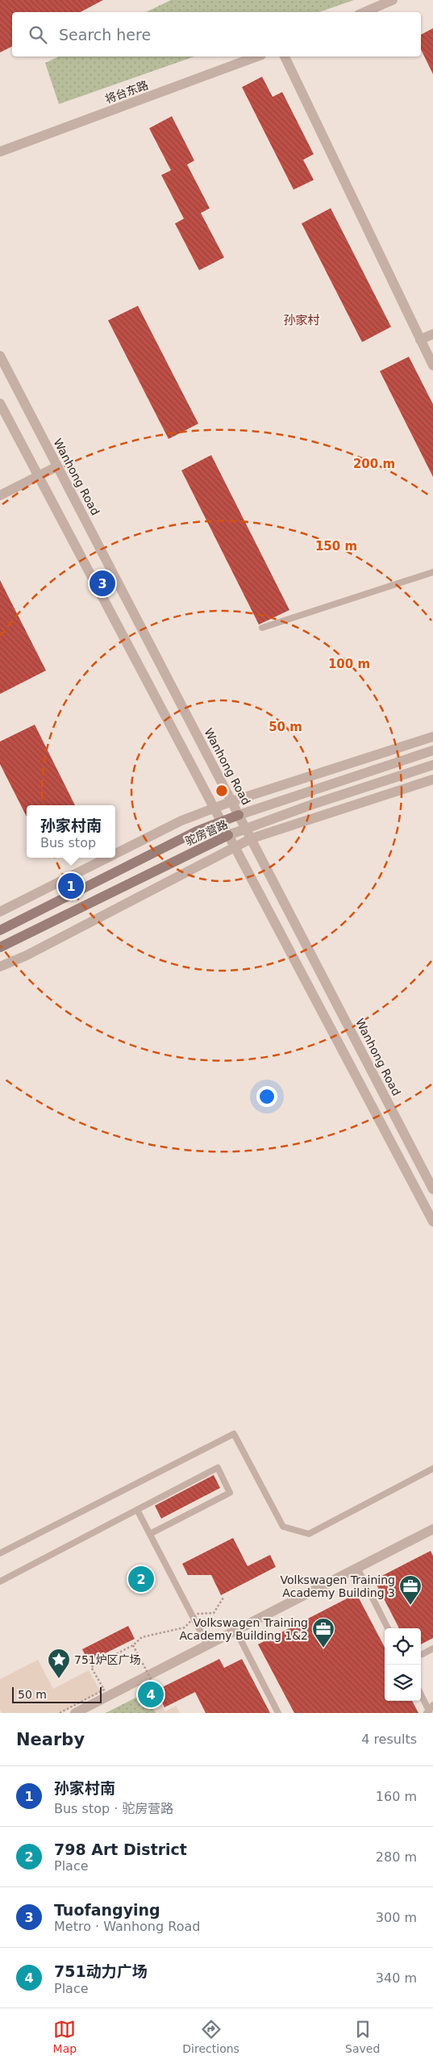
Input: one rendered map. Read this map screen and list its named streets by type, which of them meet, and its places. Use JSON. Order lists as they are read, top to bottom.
{
  "streets": {
    "main road": ["驼房营路"],
    "street": ["将台东路", "Wanhong Road"]
  },
  "crossings": [
    ["Wanhong Road", "驼房营路"]
  ],
  "districts": ["孙家村"],
  "places": {
    "office": ["Volkswagen Training Academy Building 3", "Volkswagen Training Academy Building 1&2"],
    "place": ["751炉区广场"]
  },
  "scale_bar": "50 m",
  "page": {
    "search": "Search here",
    "pins": [
      "3",
      "1",
      "2",
      "4"
    ],
    "popup": ["孙家村南", "Bus stop"],
    "scale": "50 m",
    "heading": ["Nearby", "4 results"],
    "list": [
      {
        "mark": "1",
        "name": "孙家村南",
        "note": "Bus stop · 驼房营路",
        "value": "160 m"
      },
      {
        "mark": "2",
        "name": "798 Art District",
        "note": "Place",
        "value": "280 m"
      },
      {
        "mark": "3",
        "name": "Tuofangying",
        "note": "Metro · Wanhong Road",
        "value": "300 m"
      },
      {
        "mark": "4",
        "name": "751动力广场",
        "note": "Place",
        "value": "340 m"
      }
    ],
    "nav": ["Map", "Directions", "Saved"]
  },
  "rings": [
    "200 m",
    "150 m",
    "100 m",
    "50 m"
  ]
}
